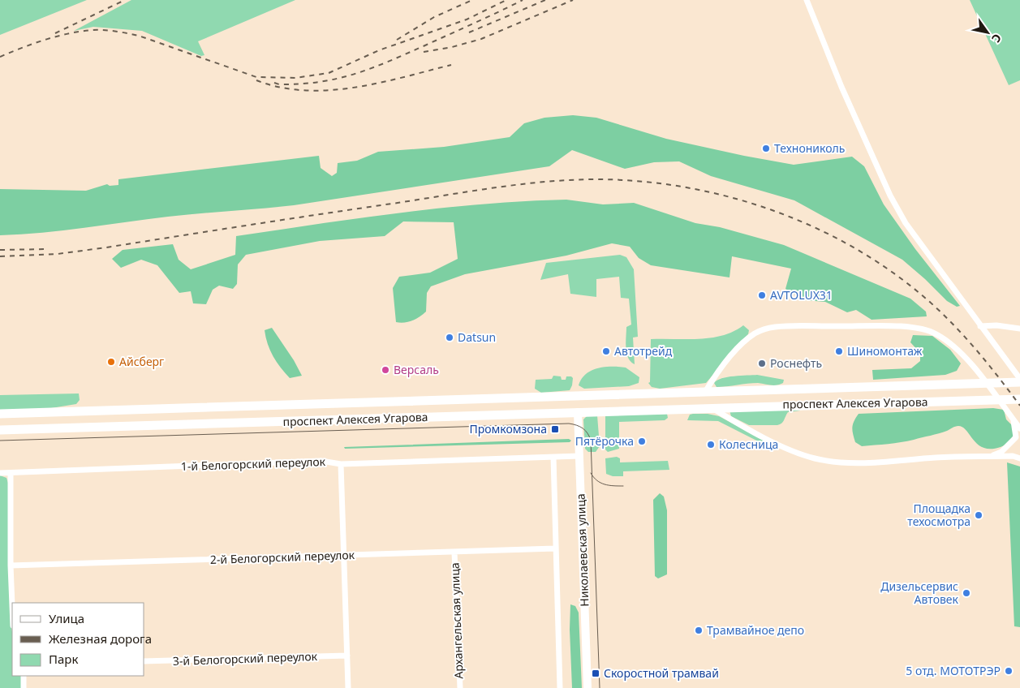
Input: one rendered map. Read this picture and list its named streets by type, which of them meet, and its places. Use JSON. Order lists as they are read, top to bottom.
{
  "streets": {
    "main road": ["проспект Алексея Угарова", "Николаевская улица"],
    "street": [
      "1-й Белогорский переулок",
      "2-й Белогорский переулок",
      "Архангельская улица",
      "3-й Белогорский переулок"
    ]
  },
  "crossings": [
    ["проспект Алексея Угарова", "Николаевская улица"],
    ["1-й Белогорский переулок", "Николаевская улица"],
    ["2-й Белогорский переулок", "Архангельская улица"]
  ],
  "places": {
    "other": [
      "Технониколь",
      "AVTOLUX31",
      "Datsun",
      "Автотрейд",
      "Шиномонтаж",
      "Айсберг",
      "Роснефть",
      "Версаль",
      "Пятёрочка",
      "Колесница",
      "Площадка техосмотра",
      "Дизельсервис Автовек",
      "Трамвайное депо",
      "5 отд. МОТОТРЭР"
    ],
    "transit": ["Промкомзона", "Скоростной трамвай"]
  },
  "legend": ["Улица", "Железная дорога", "Парк"],
  "north": "bottom right"
}
